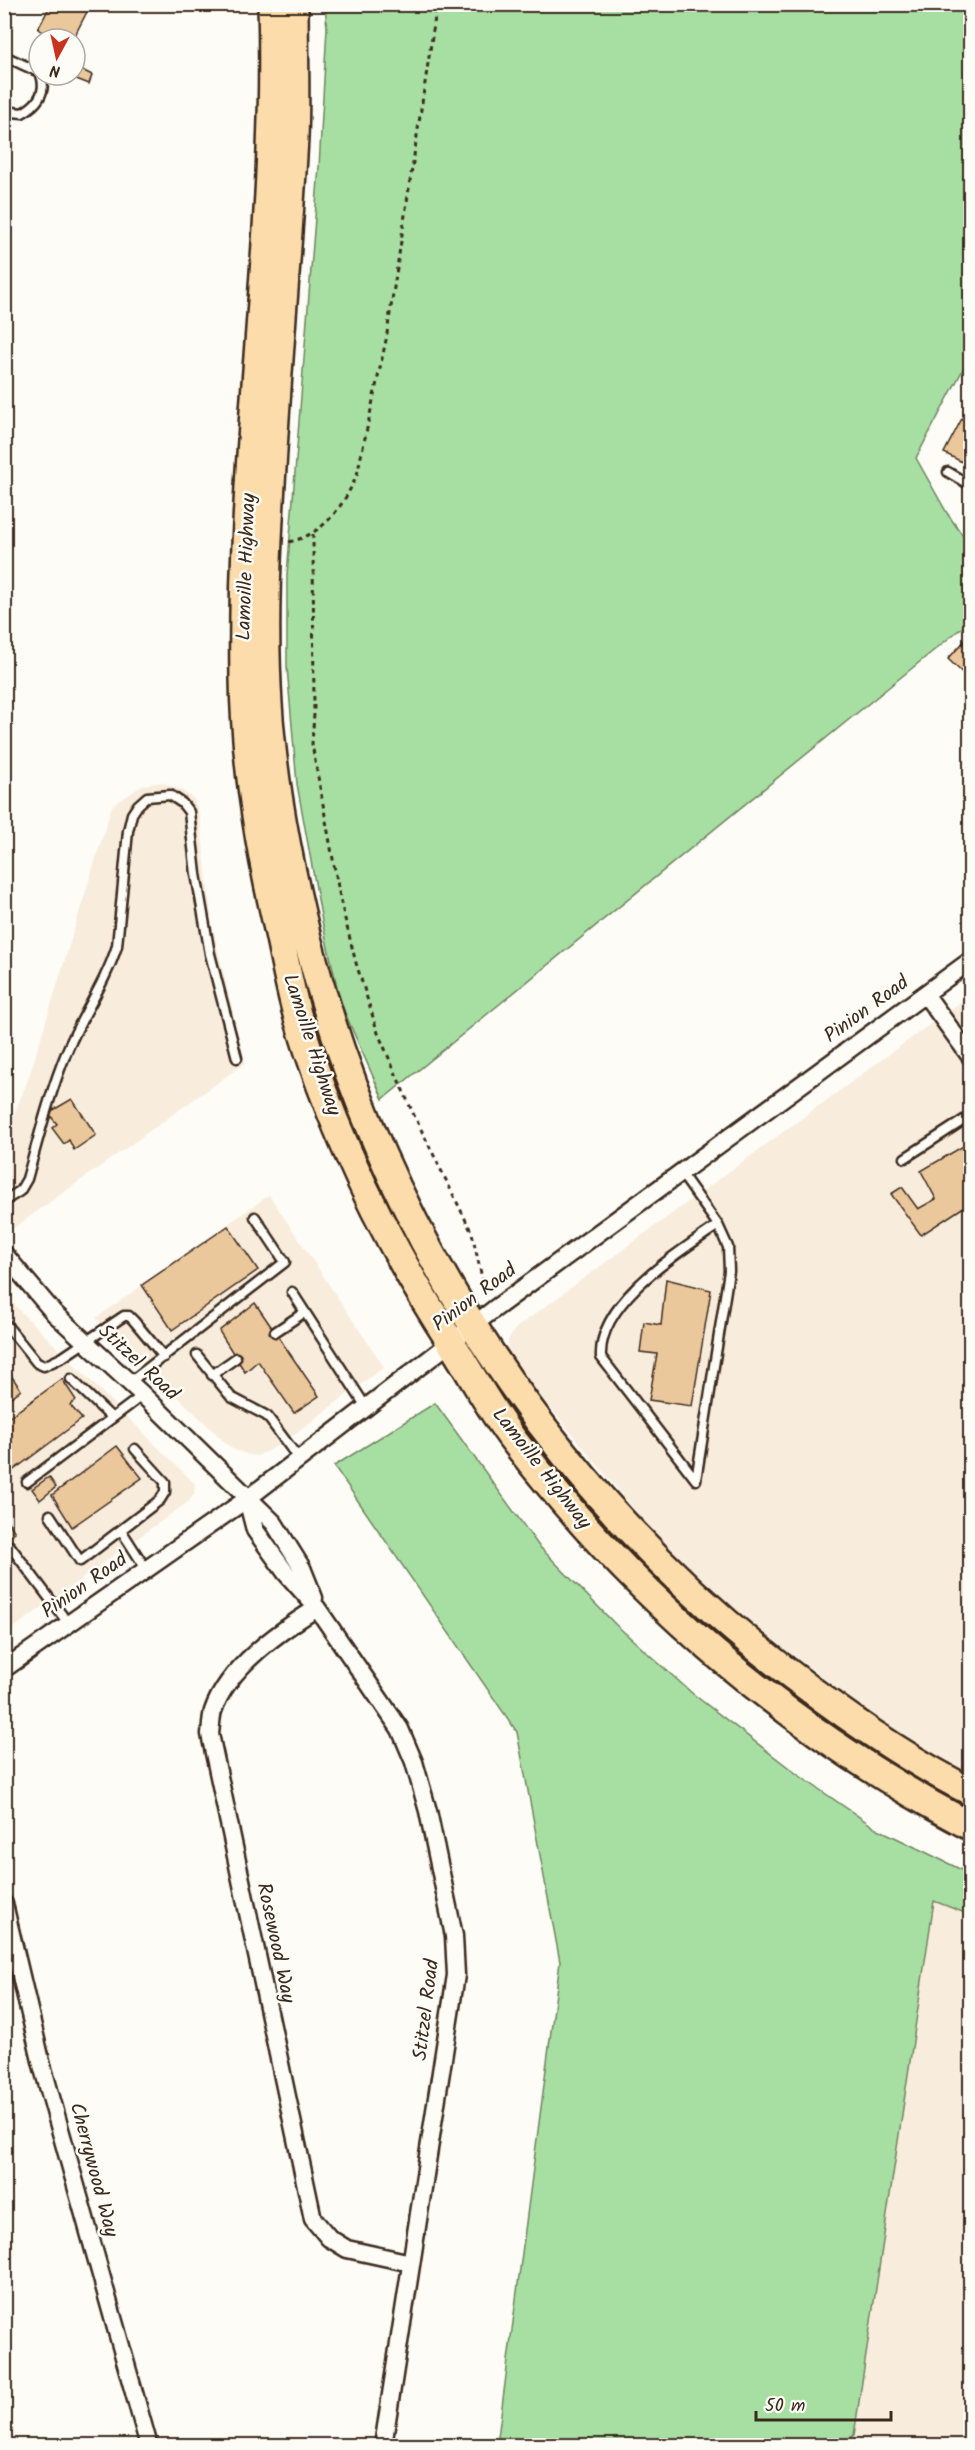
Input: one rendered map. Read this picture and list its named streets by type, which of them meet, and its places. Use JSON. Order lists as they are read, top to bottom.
{
  "streets": {
    "main road": ["Lamoille Highway"],
    "street": [
      "Pinion Road",
      "Stitzel Road",
      "Rosewood Way",
      "Cherrywood Way"
    ]
  },
  "crossings": [
    ["Lamoille Highway", "Pinion Road"],
    ["Pinion Road", "Stitzel Road"],
    ["Stitzel Road", "Rosewood Way"]
  ],
  "scale_bar": "50 m",
  "north": "bottom"
}
